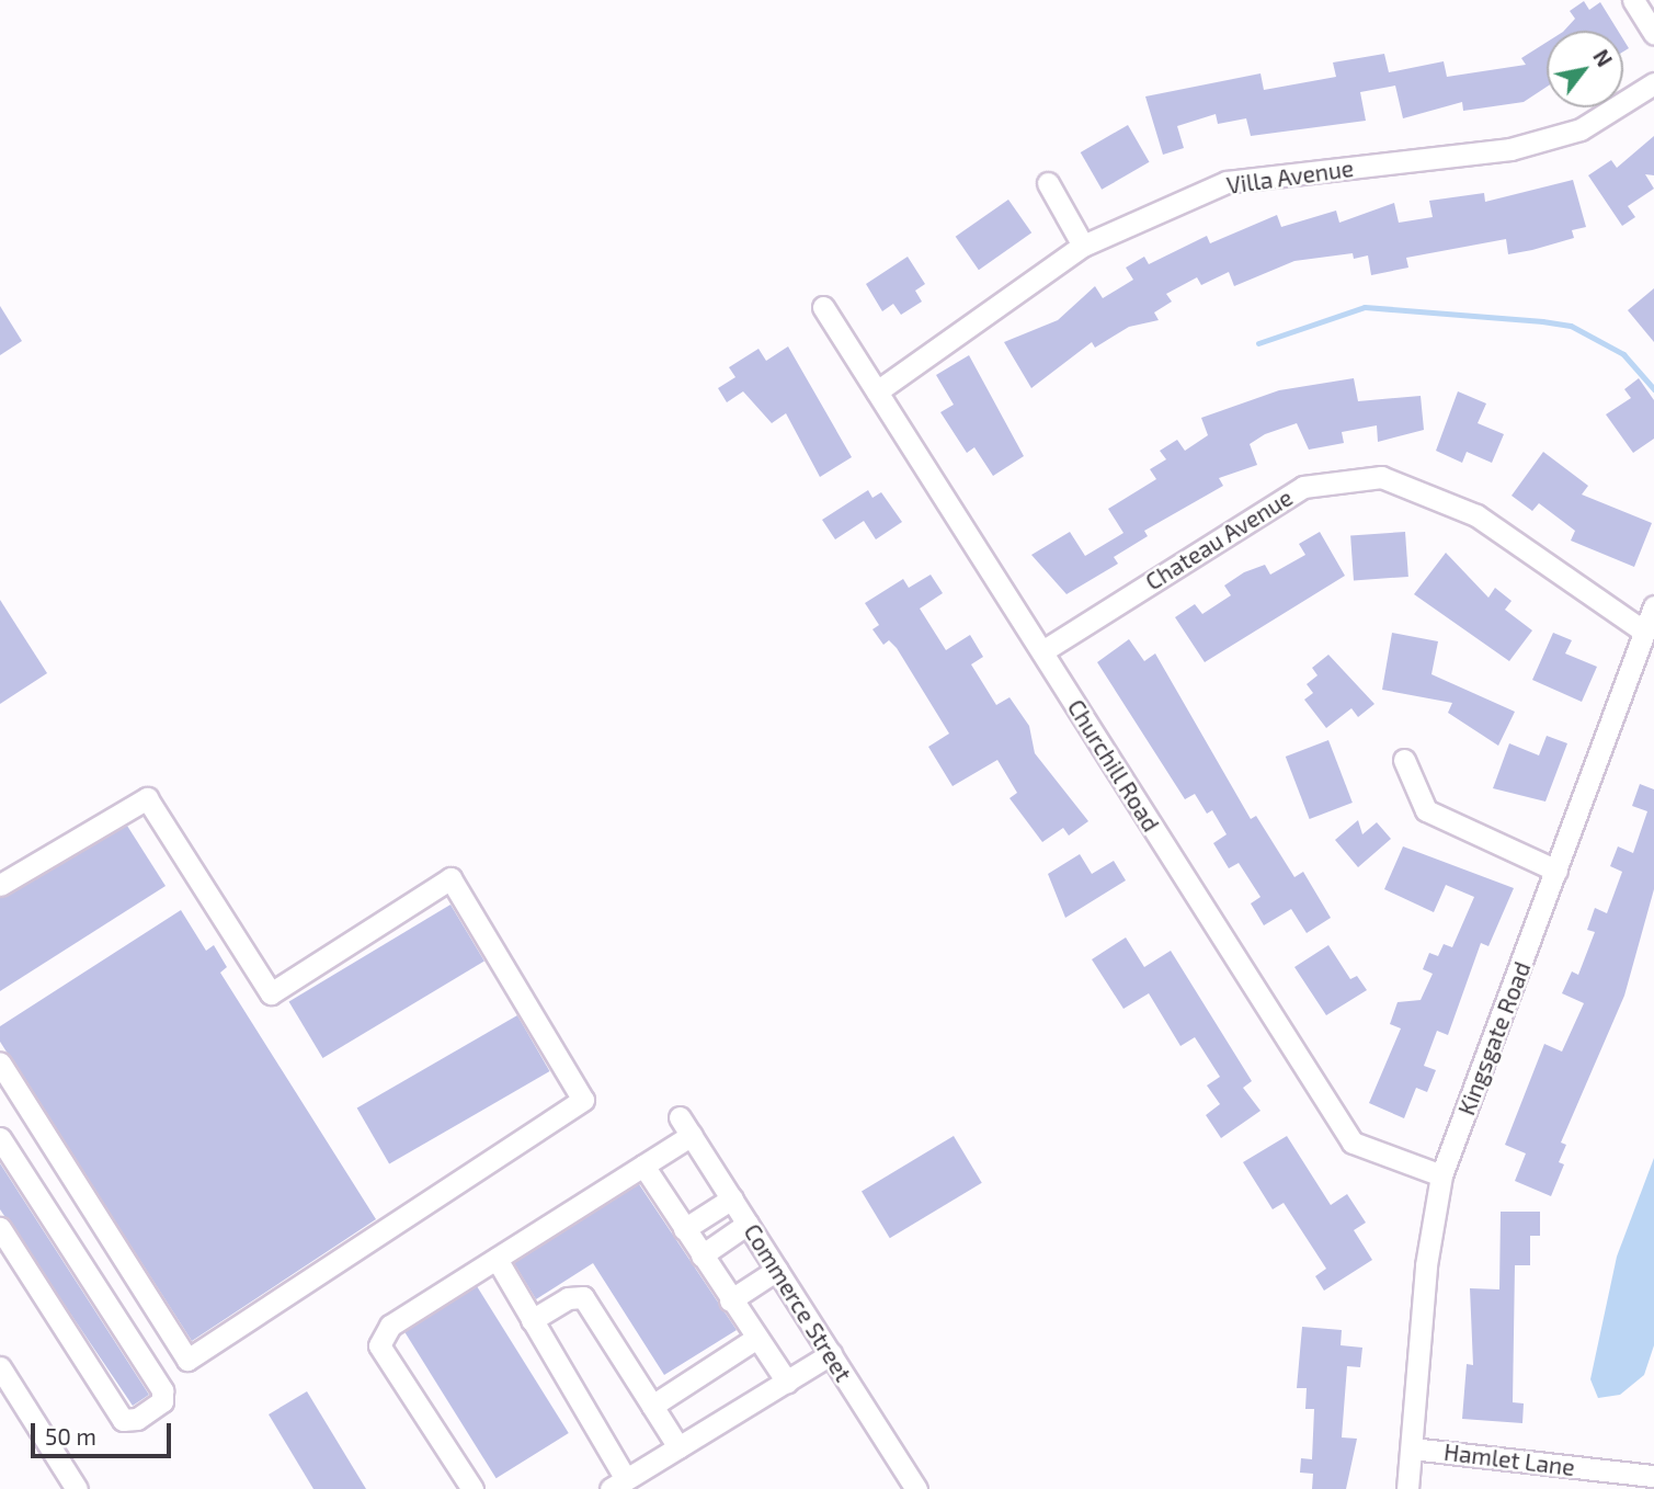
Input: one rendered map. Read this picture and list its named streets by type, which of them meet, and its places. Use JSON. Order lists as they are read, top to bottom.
{
  "streets": {
    "street": [
      "Villa Avenue",
      "Chateau Avenue",
      "Churchill Road",
      "Kingsgate Road",
      "Commerce Street",
      "Hamlet Lane"
    ]
  },
  "crossings": [
    ["Villa Avenue", "Churchill Road"],
    ["Chateau Avenue", "Churchill Road"],
    ["Chateau Avenue", "Kingsgate Road"],
    ["Churchill Road", "Kingsgate Road"],
    ["Kingsgate Road", "Hamlet Lane"]
  ],
  "scale_bar": "50 m",
  "north": "top right"
}
